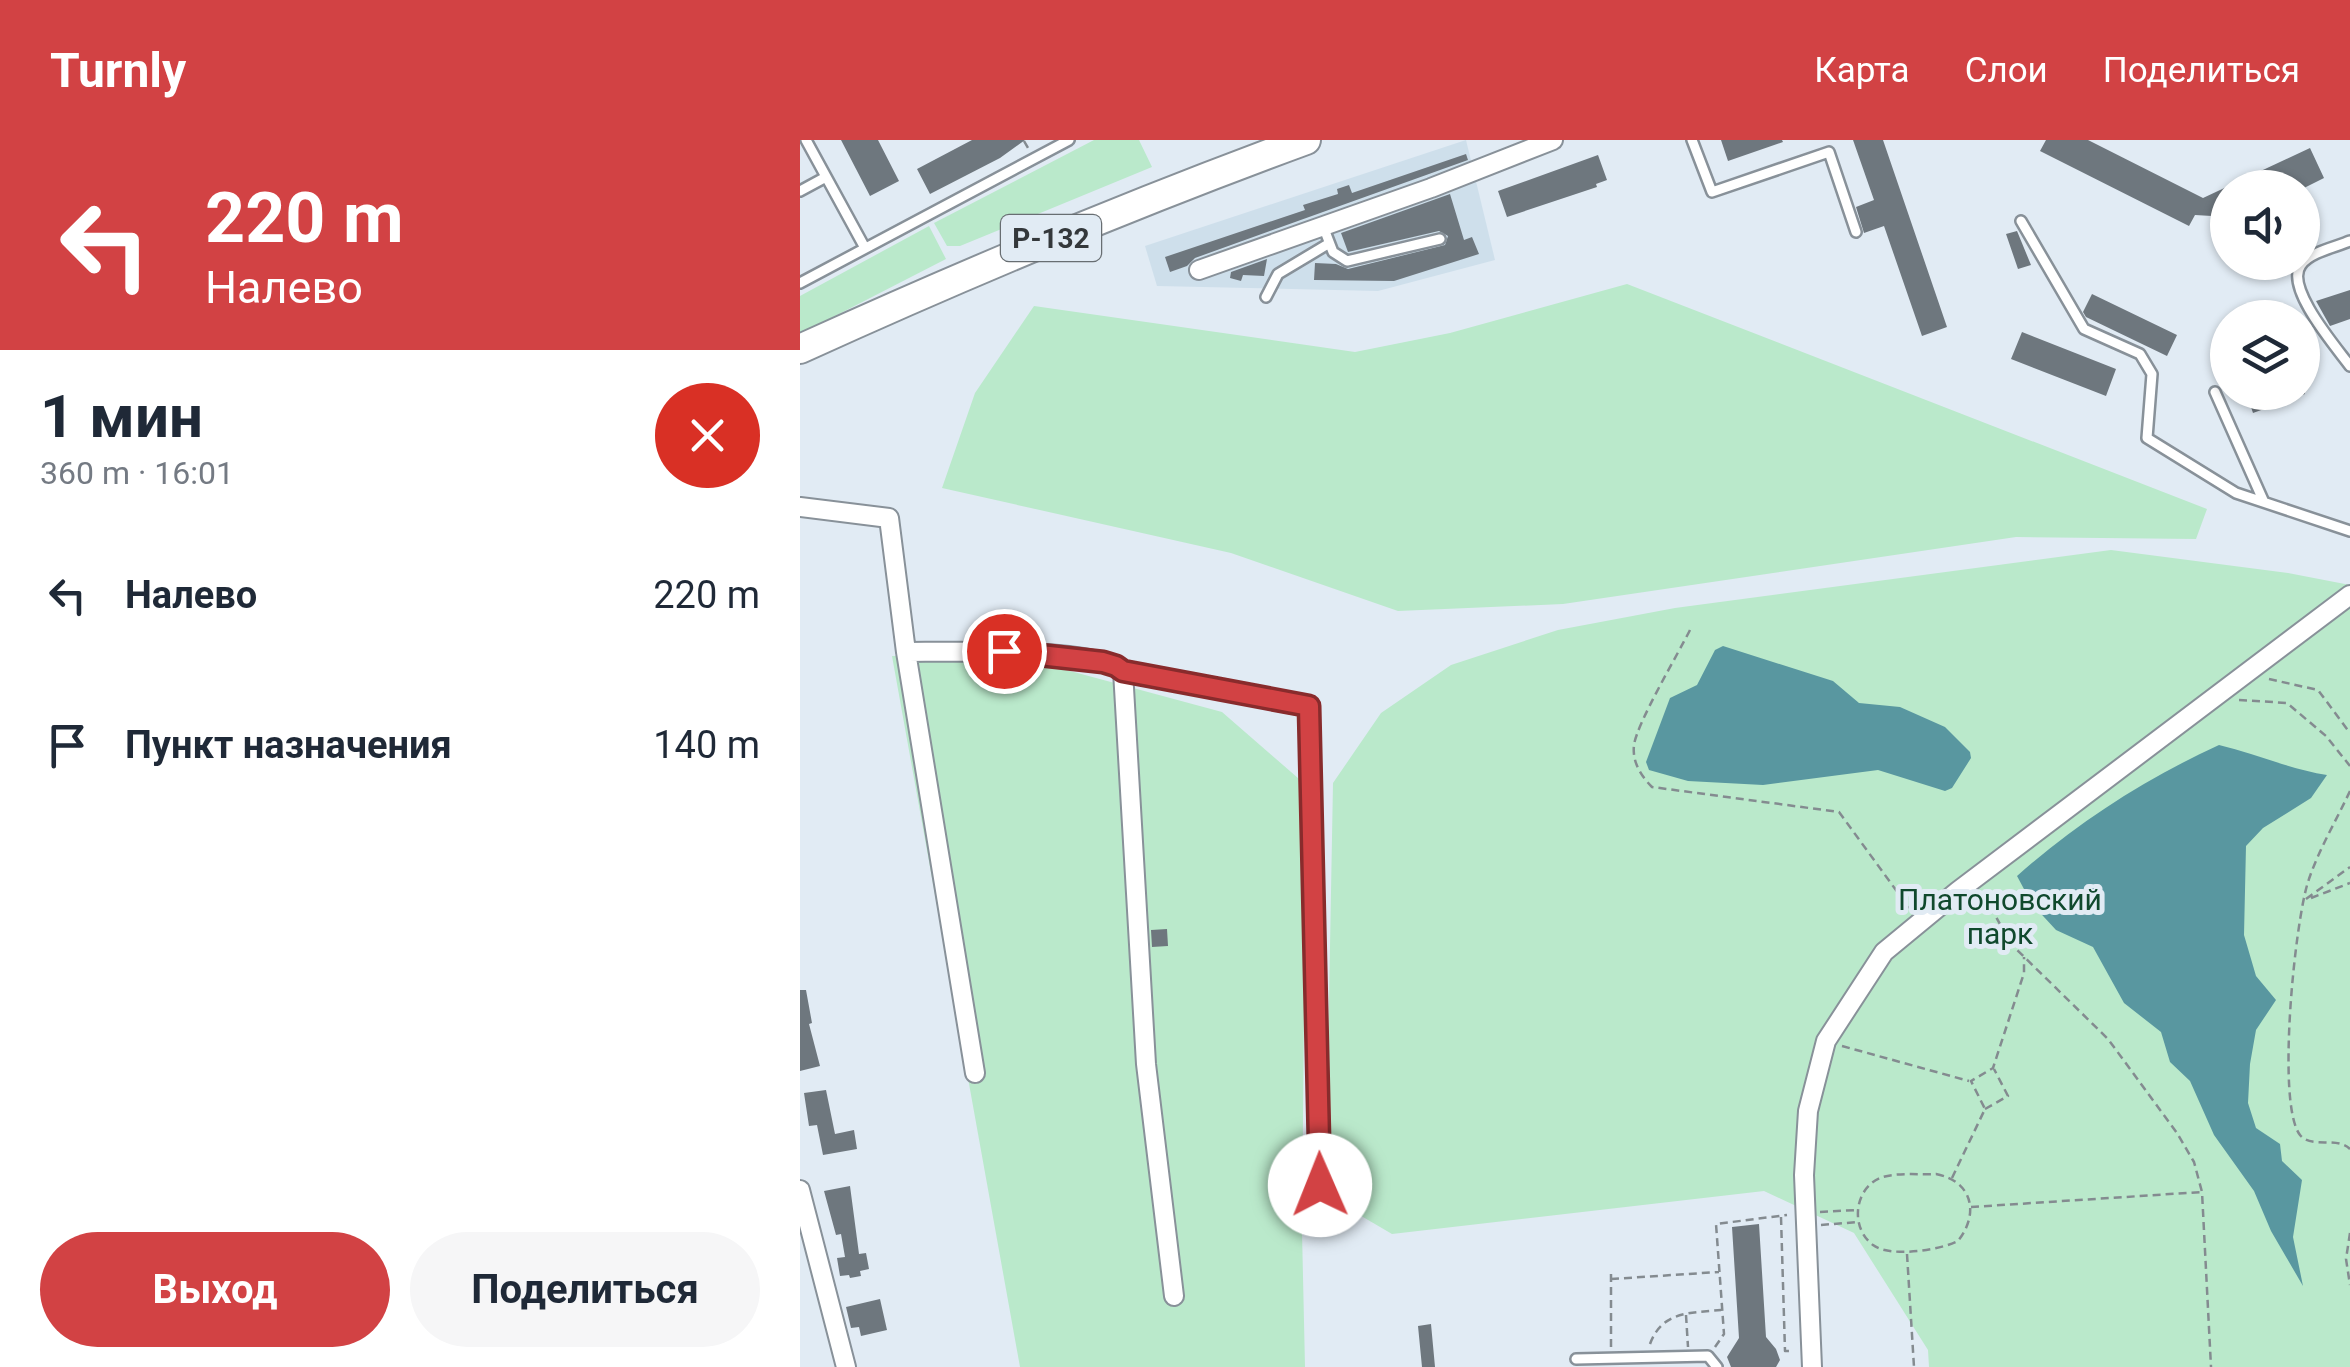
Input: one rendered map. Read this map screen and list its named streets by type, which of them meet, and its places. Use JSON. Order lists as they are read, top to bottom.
{
  "streets": {
    "main road": ["Р-132"]
  },
  "parks": ["Платоновский парк"],
  "page": {
    "header": "Turnly",
    "nav": ["Карта", "Слои", "Поделиться"],
    "turn": ["220 m", "Налево"],
    "heading": ["1 мин", "360 m · 16:01"],
    "list": [
      {
        "name": "Налево",
        "value": "220 m"
      },
      {
        "name": "Пункт назначения",
        "value": "140 m"
      }
    ],
    "buttons": ["Выход", "Поделиться"]
  }
}
